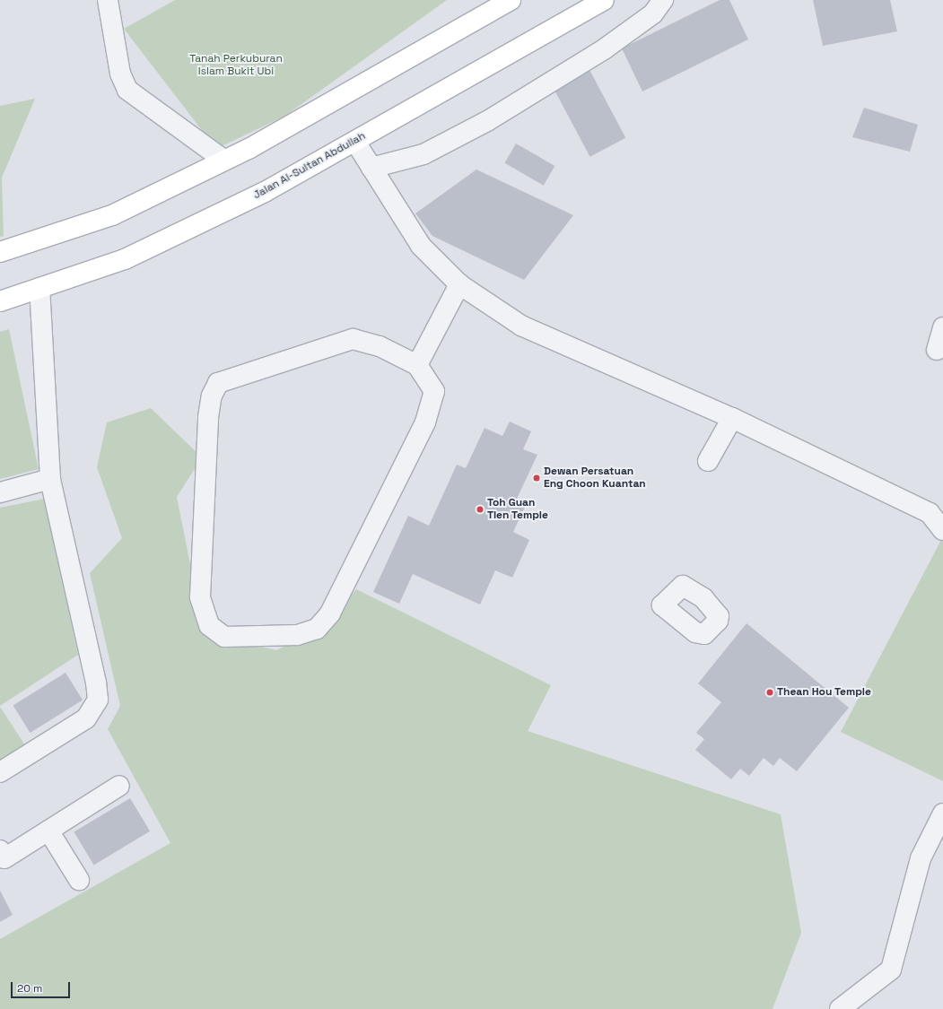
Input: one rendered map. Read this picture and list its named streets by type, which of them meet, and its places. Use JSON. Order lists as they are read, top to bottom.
{
  "streets": {
    "main road": ["Jalan Al-Sultan Abdullah"]
  },
  "parks": ["Tanah Perkuburan Islam Bukit Ubi"],
  "places": ["Dewan Persatuan Eng Choon Kuantan", "Toh Guan Tien Temple", "Thean Hou Temple"],
  "scale_bar": "20 m"
}
